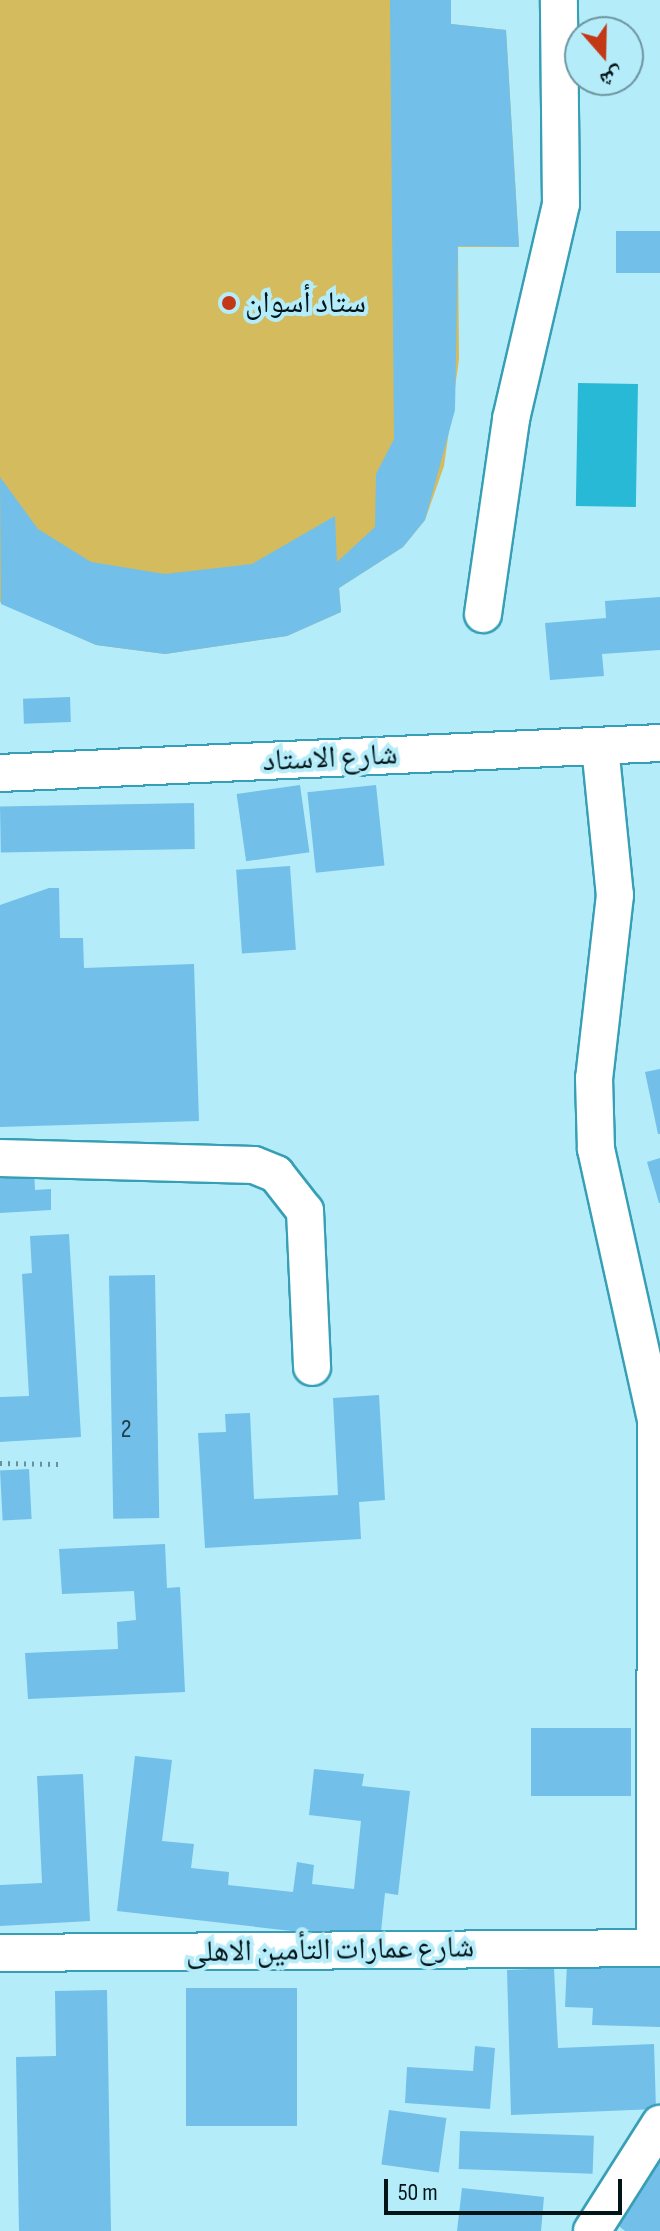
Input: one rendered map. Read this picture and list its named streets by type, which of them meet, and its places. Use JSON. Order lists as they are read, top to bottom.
{
  "streets": {
    "street": ["شارع الاستاد", "شارع عمارات التأمين الاهلى"]
  },
  "places": ["ستاد أسوان"],
  "house_numbers": ["2"],
  "scale_bar": "50 m",
  "north": "bottom"
}
